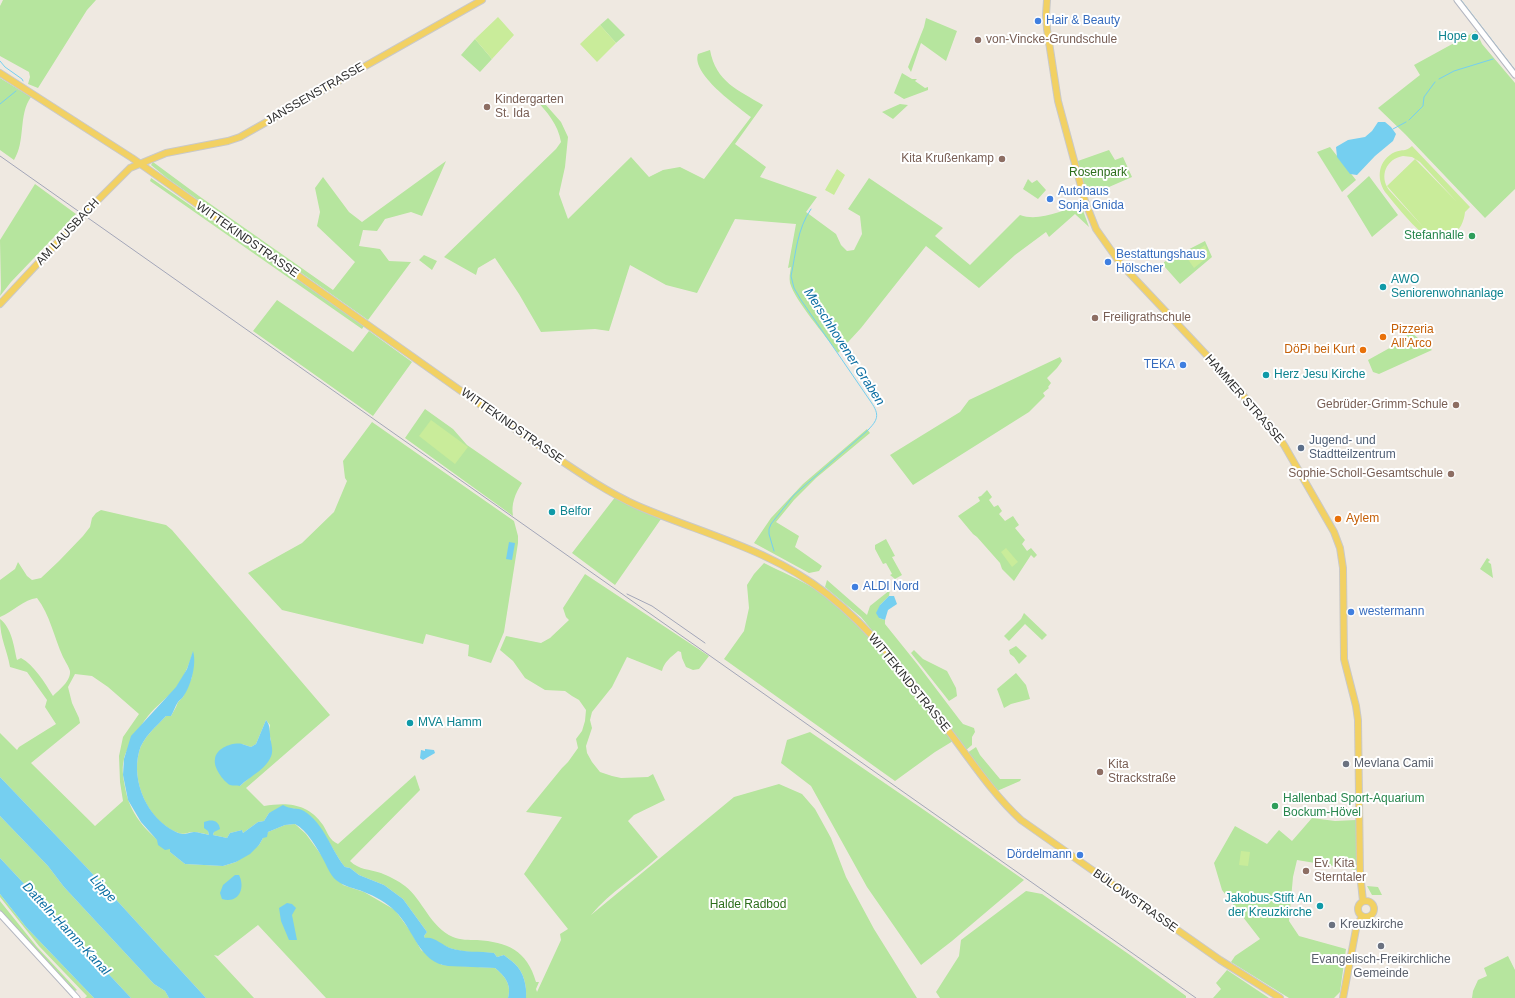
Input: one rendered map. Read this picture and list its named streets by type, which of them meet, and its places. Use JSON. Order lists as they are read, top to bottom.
{
  "streets": {
    "main road": [
      "JANSSENSTRASSE",
      "AM LAUSBACH",
      "WITTEKINDSTRASSE",
      "HAMMER STRASSE",
      "BÜLOWSTRASSE"
    ]
  },
  "crossings": [
    ["JANSSENSTRASSE", "AM LAUSBACH"],
    ["JANSSENSTRASSE", "WITTEKINDSTRASSE"],
    ["AM LAUSBACH", "WITTEKINDSTRASSE"],
    ["WITTEKINDSTRASSE", "BÜLOWSTRASSE"]
  ],
  "water": ["Merschhovener Graben", "Lippe", "Datteln-Hamm-Kanal"],
  "parks": ["Rosenpark", "Halde Radbod"],
  "places": [
    "Hair & Beauty",
    "Hope",
    "von-Vincke-Grundschule",
    "Kindergarten St. Ida",
    "Kita Krußenkamp",
    "Autohaus Sonja Gnida",
    "Stefanhalle",
    "Bestattungshaus Hölscher",
    "AWO Seniorenwohnanlage",
    "Freiligrathschule",
    "Pizzeria All’Arco",
    "DöPi bei Kurt",
    "TEKA",
    "Herz Jesu Kirche",
    "Gebrüder-Grimm-Schule",
    "Jugend- und Stadtteilzentrum",
    "Sophie-Scholl-Gesamtschule",
    "Belfor",
    "Aylem",
    "ALDI Nord",
    "westermann",
    "MVA Hamm",
    "Mevlana Camii",
    "Kita Strackstraße",
    "Hallenbad Sport-Aquarium Bockum-Hövel",
    "Dördelmann",
    "Ev. Kita Sterntaler",
    "Jakobus-Stift An der Kreuzkirche",
    "Kreuzkirche",
    "Evangelisch-Freikirchliche Gemeinde"
  ]
}
